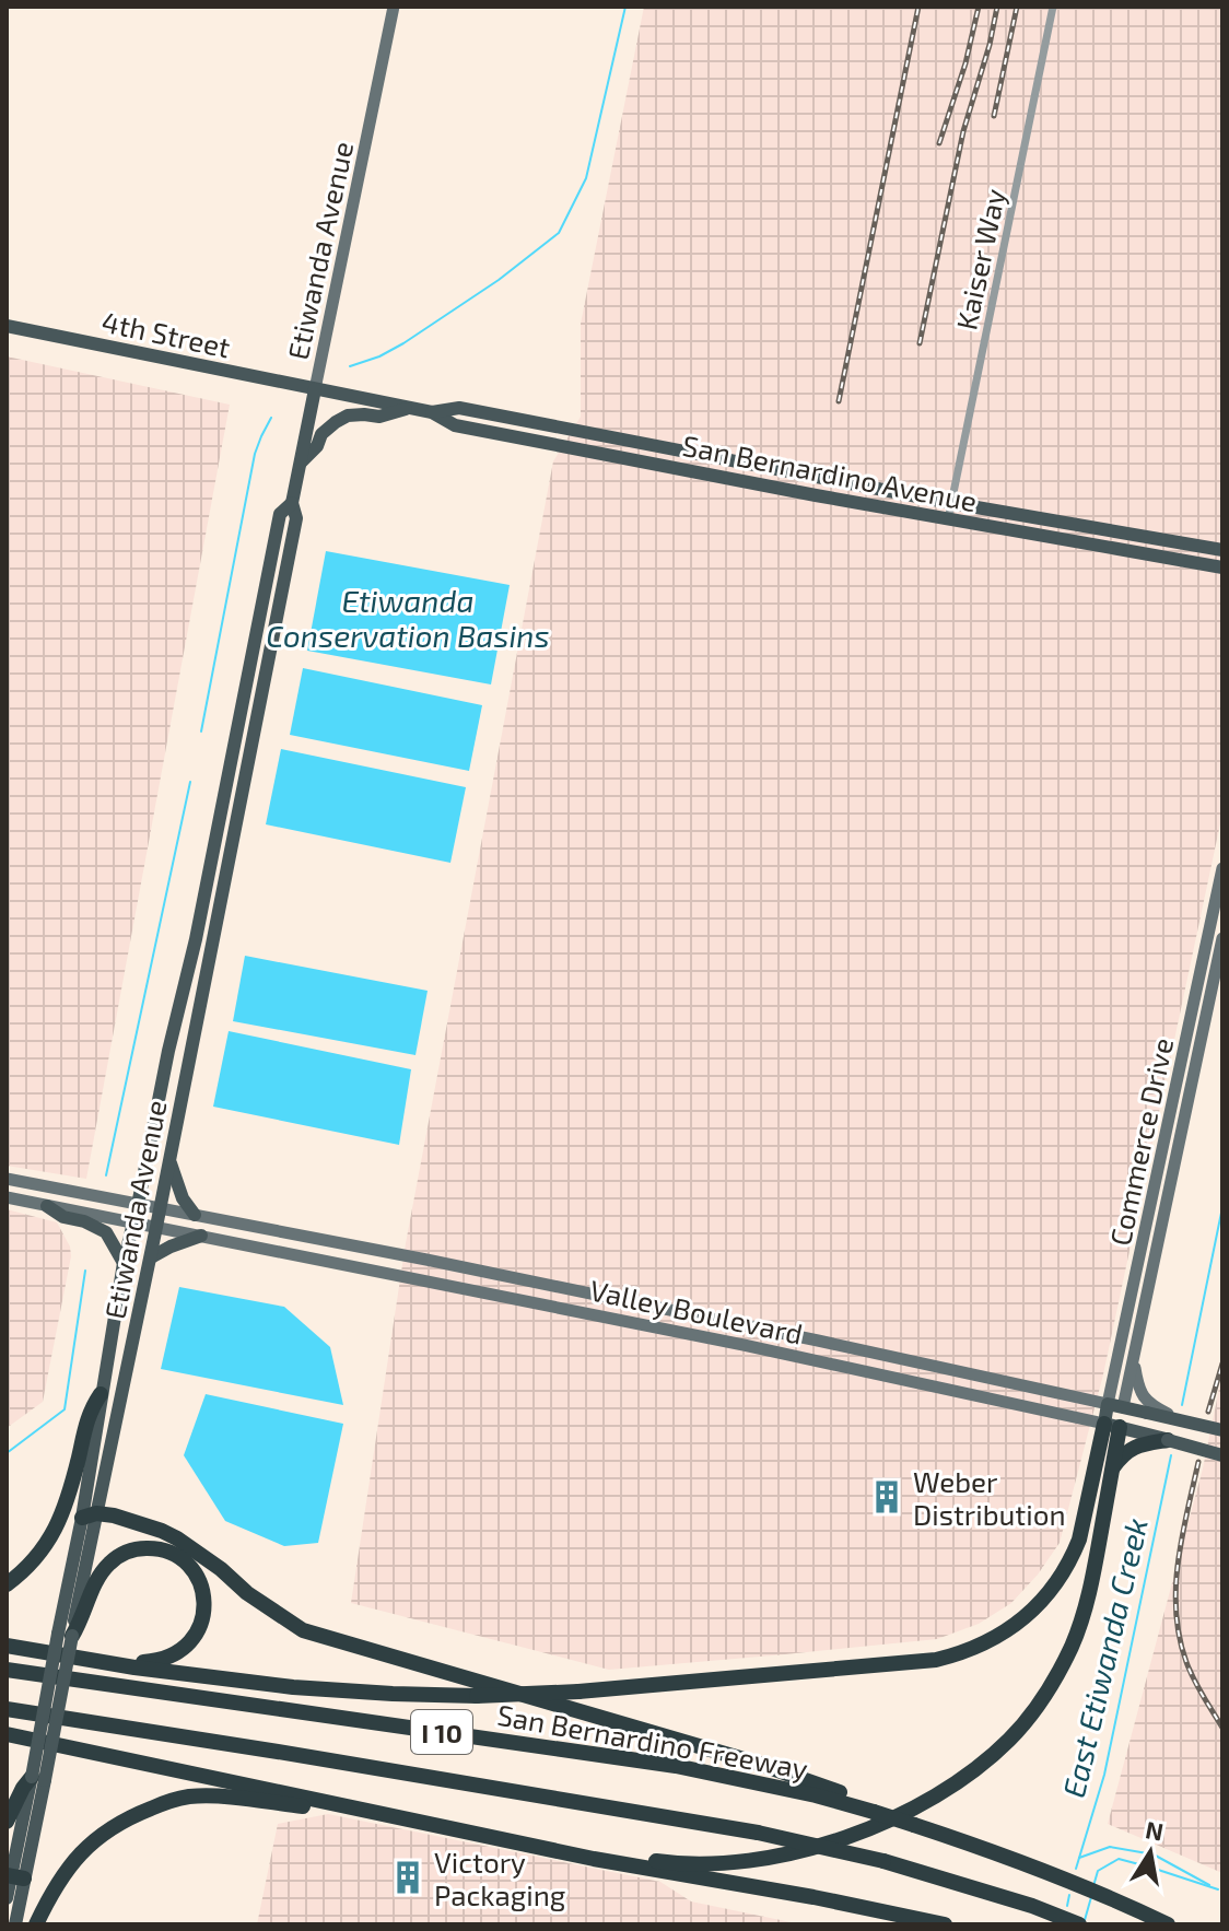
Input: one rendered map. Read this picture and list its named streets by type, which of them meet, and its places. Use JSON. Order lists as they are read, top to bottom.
{
  "streets": {
    "highway": ["I 10", "San Bernardino Freeway"],
    "main road": [
      "Etiwanda Avenue",
      "4th Street",
      "San Bernardino Avenue",
      "Commerce Drive",
      "Valley Boulevard"
    ],
    "street": ["Kaiser Way"]
  },
  "crossings": [
    ["Etiwanda Avenue", "4th Street"],
    ["Etiwanda Avenue", "San Bernardino Avenue"],
    ["Etiwanda Avenue", "Valley Boulevard"],
    ["Kaiser Way", "San Bernardino Avenue"],
    ["4th Street", "San Bernardino Avenue"],
    ["Commerce Drive", "Valley Boulevard"]
  ],
  "water": ["Etiwanda Conservation Basins", "East Etiwanda Creek"],
  "places": {
    "building": ["Weber Distribution", "Victory Packaging"]
  },
  "north": "top"
}
